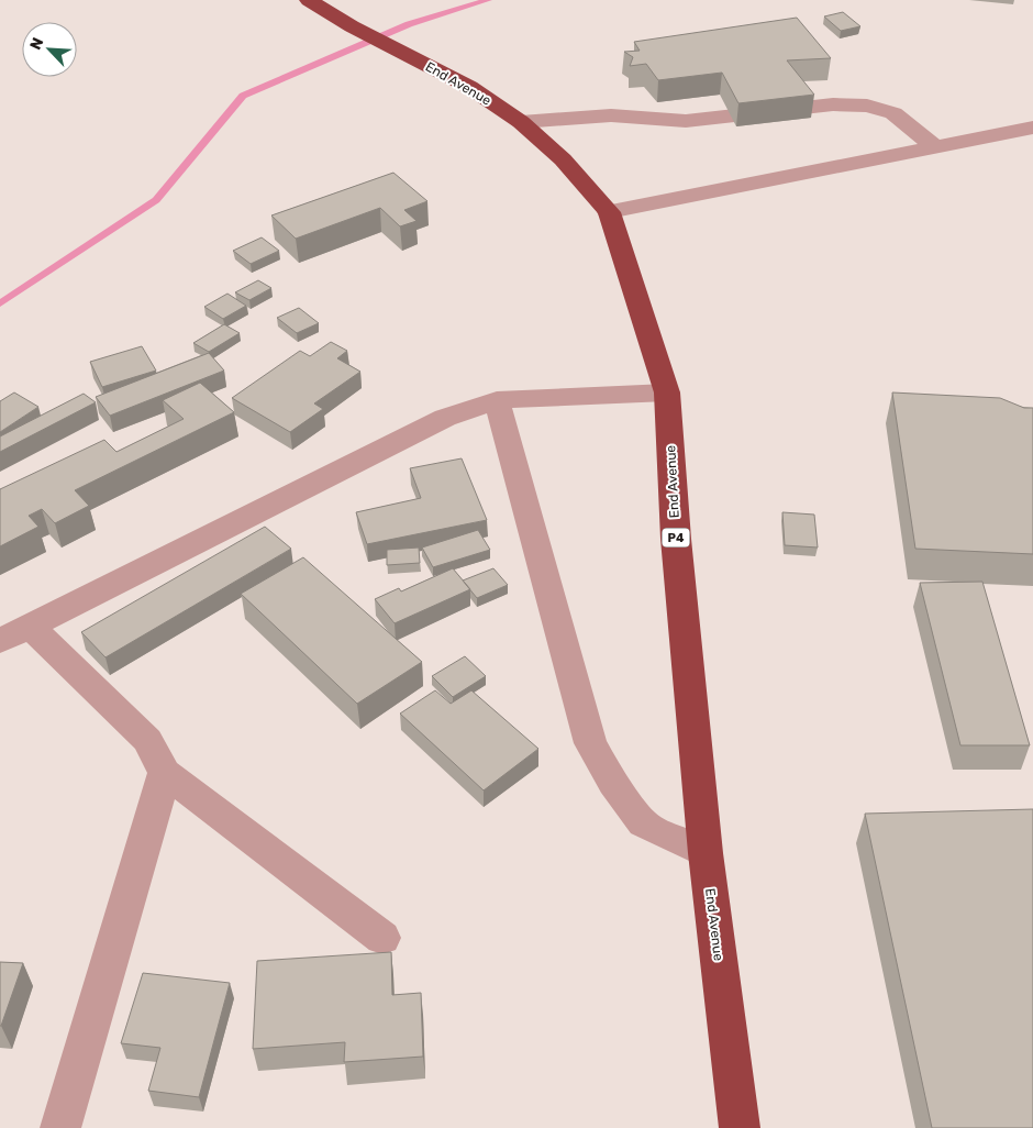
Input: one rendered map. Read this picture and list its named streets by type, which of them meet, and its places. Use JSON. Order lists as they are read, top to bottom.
{
  "streets": {
    "highway": ["End Avenue", "P4"]
  },
  "north": "top left"
}
